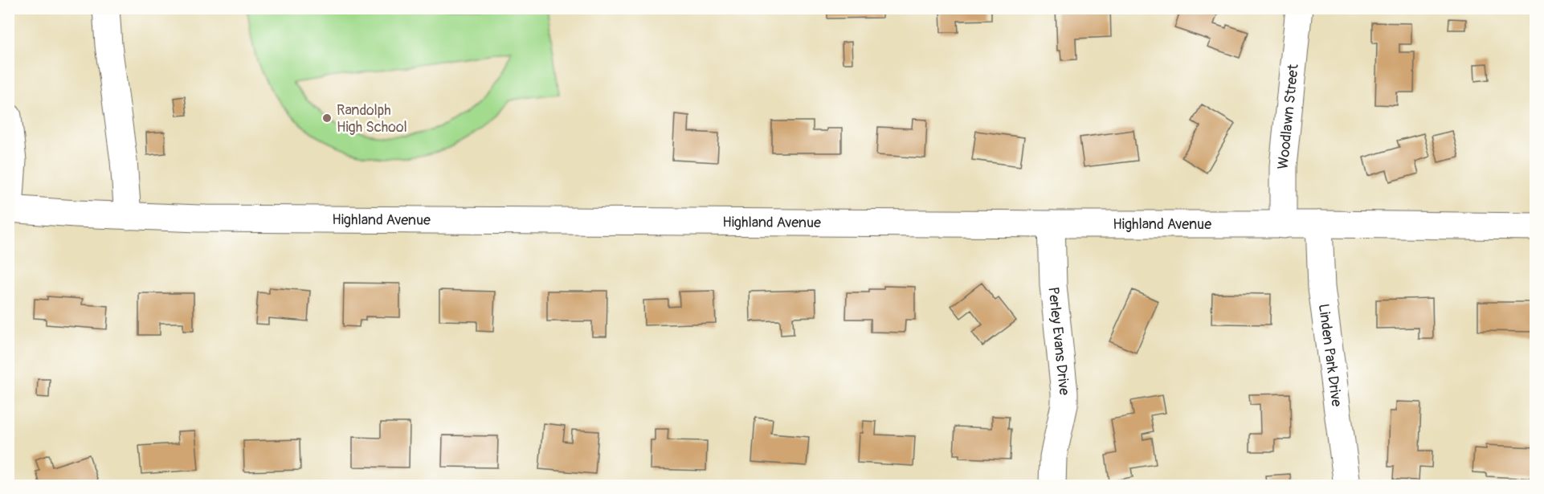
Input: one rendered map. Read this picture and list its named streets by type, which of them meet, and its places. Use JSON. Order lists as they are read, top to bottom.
{
  "streets": {
    "street": [
      "Woodlawn Street",
      "Highland Avenue",
      "Perley Evans Drive",
      "Linden Park Drive"
    ]
  },
  "crossings": [
    ["Woodlawn Street", "Highland Avenue"],
    ["Highland Avenue", "Perley Evans Drive"],
    ["Highland Avenue", "Linden Park Drive"]
  ],
  "places": ["Randolph High School"]
}
